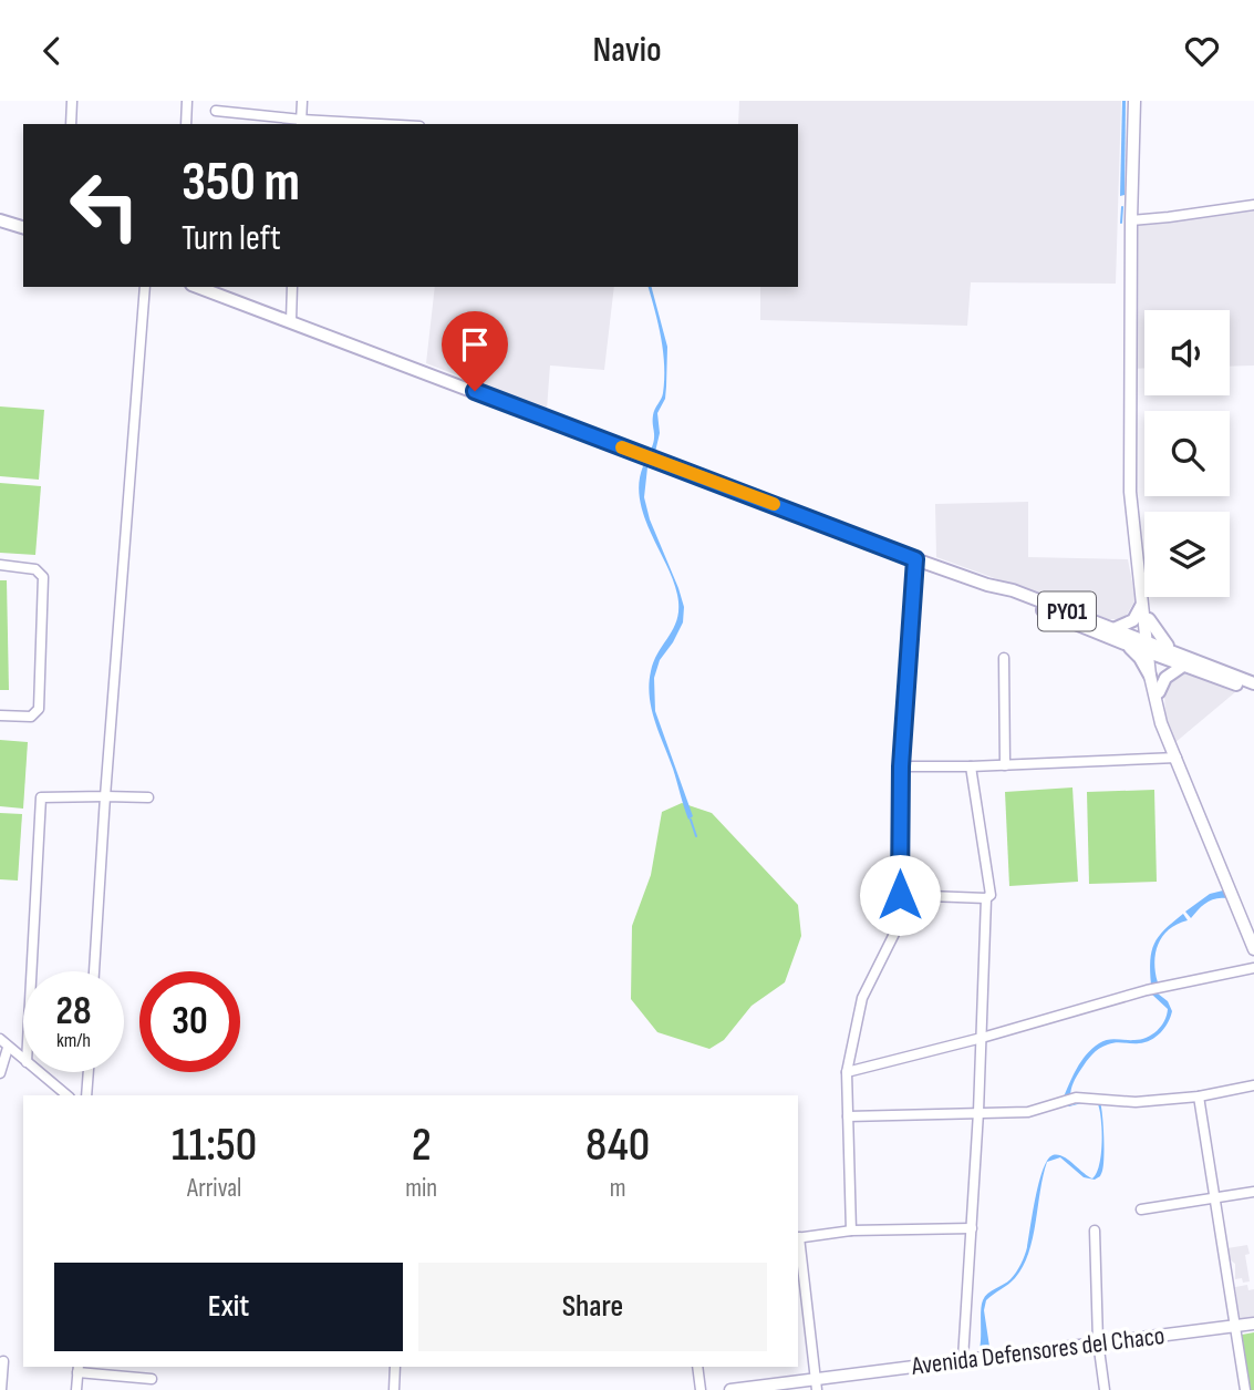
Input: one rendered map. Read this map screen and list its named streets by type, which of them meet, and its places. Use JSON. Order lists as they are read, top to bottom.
{
  "streets": {
    "highway": ["PY01"],
    "main road": ["Avenida Defensores del Chaco"]
  },
  "page": {
    "header": "Navio",
    "turn": ["350 m", "Turn left"],
    "speed": "28 km/h",
    "limit": "30",
    "eta": [
      "11:50",
      "Arrival",
      "2",
      "min",
      "840",
      "m"
    ],
    "buttons": ["Exit", "Share"]
  }
}
